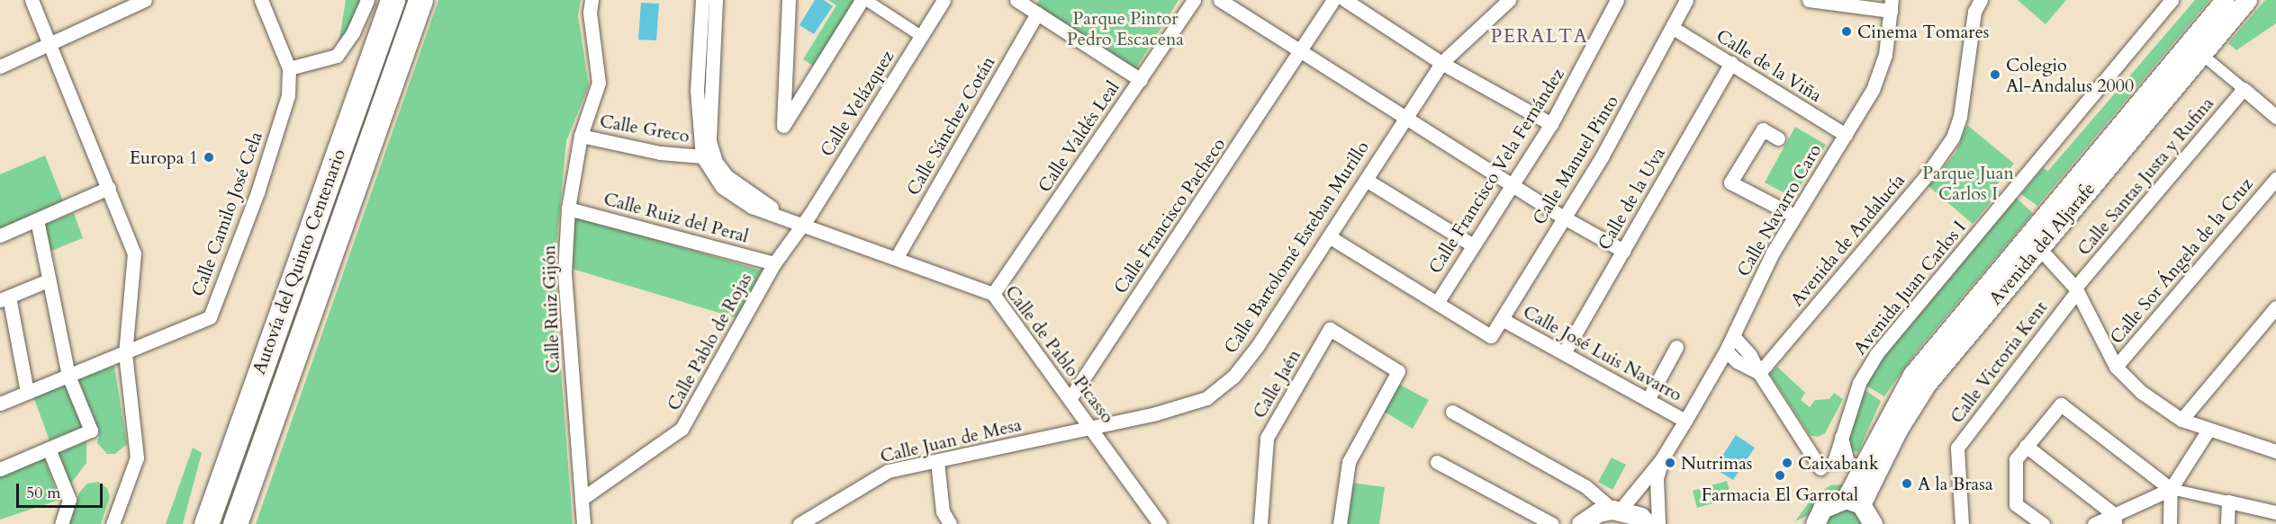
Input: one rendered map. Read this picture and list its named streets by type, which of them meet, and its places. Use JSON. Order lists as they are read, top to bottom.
{
  "streets": {
    "highway": ["Autovía del Quinto Centenario"],
    "main road": ["Avenida del Aljarafe"],
    "street": [
      "Calle de la Viña",
      "Calle Velázquez",
      "Calle Sánchez Cotán",
      "Calle Greco",
      "Calle Valdés Leal",
      "Calle Manuel Pinto",
      "Calle Francisco Vela Fernández",
      "Calle Santas Justa y Rufina",
      "Calle de la Uva",
      "Calle Navarro Caro",
      "Calle Camilo José Cela",
      "Calle Francisco Pacheco",
      "Calle Ruiz del Peral",
      "Avenida de Andalucía",
      "Calle Bartolomé Esteban Murillo",
      "Calle Sor Ángela de la Cruz",
      "Avenida Juan Carlos I",
      "Calle Ruiz Gijón",
      "Calle Pablo de Rojas",
      "Calle José Luis Navarro",
      "Calle de Pablo Picasso",
      "Calle Victoria Kent",
      "Calle Jaén",
      "Calle Juan de Mesa"
    ]
  },
  "crossings": [
    ["Calle de la Viña", "Calle Manuel Pinto"],
    ["Calle de la Viña", "Calle de la Uva"],
    ["Calle de la Viña", "Calle Navarro Caro"],
    ["Calle Velázquez", "Calle Pablo de Rojas"],
    ["Calle Velázquez", "Calle de Pablo Picasso"],
    ["Calle Sánchez Cotán", "Calle de Pablo Picasso"],
    ["Calle Greco", "Calle Ruiz Gijón"],
    ["Calle Greco", "Calle de Pablo Picasso"],
    ["Calle Valdés Leal", "Calle de Pablo Picasso"],
    ["Calle Manuel Pinto", "Calle Francisco Vela Fernández"],
    ["Calle Manuel Pinto", "Calle José Luis Navarro"],
    ["Calle Santas Justa y Rufina", "Calle Victoria Kent"],
    ["Calle de la Uva", "Calle José Luis Navarro"],
    ["Calle Navarro Caro", "Calle José Luis Navarro"],
    ["Calle Francisco Pacheco", "Calle de Pablo Picasso"],
    ["Calle Ruiz del Peral", "Calle Ruiz Gijón"],
    ["Calle Ruiz del Peral", "Calle Pablo de Rojas"],
    ["Calle Bartolomé Esteban Murillo", "Calle de Pablo Picasso"],
    ["Calle Bartolomé Esteban Murillo", "Calle Juan de Mesa"],
    ["Calle Ruiz Gijón", "Calle Pablo de Rojas"],
    ["Calle Pablo de Rojas", "Calle de Pablo Picasso"],
    ["Calle de Pablo Picasso", "Calle Juan de Mesa"]
  ],
  "districts": ["PERALTA"],
  "parks": ["Parque Pintor Pedro Escacena", "Parque Juan Carlos I"],
  "places": [
    "Cinema Tomares",
    "Colegio Al-Andalus 2000",
    "Europa 1",
    "Nutrimas",
    "Caixabank",
    "Farmacia El Garrotal",
    "A la Brasa"
  ],
  "scale_bar": "50 m"
}
